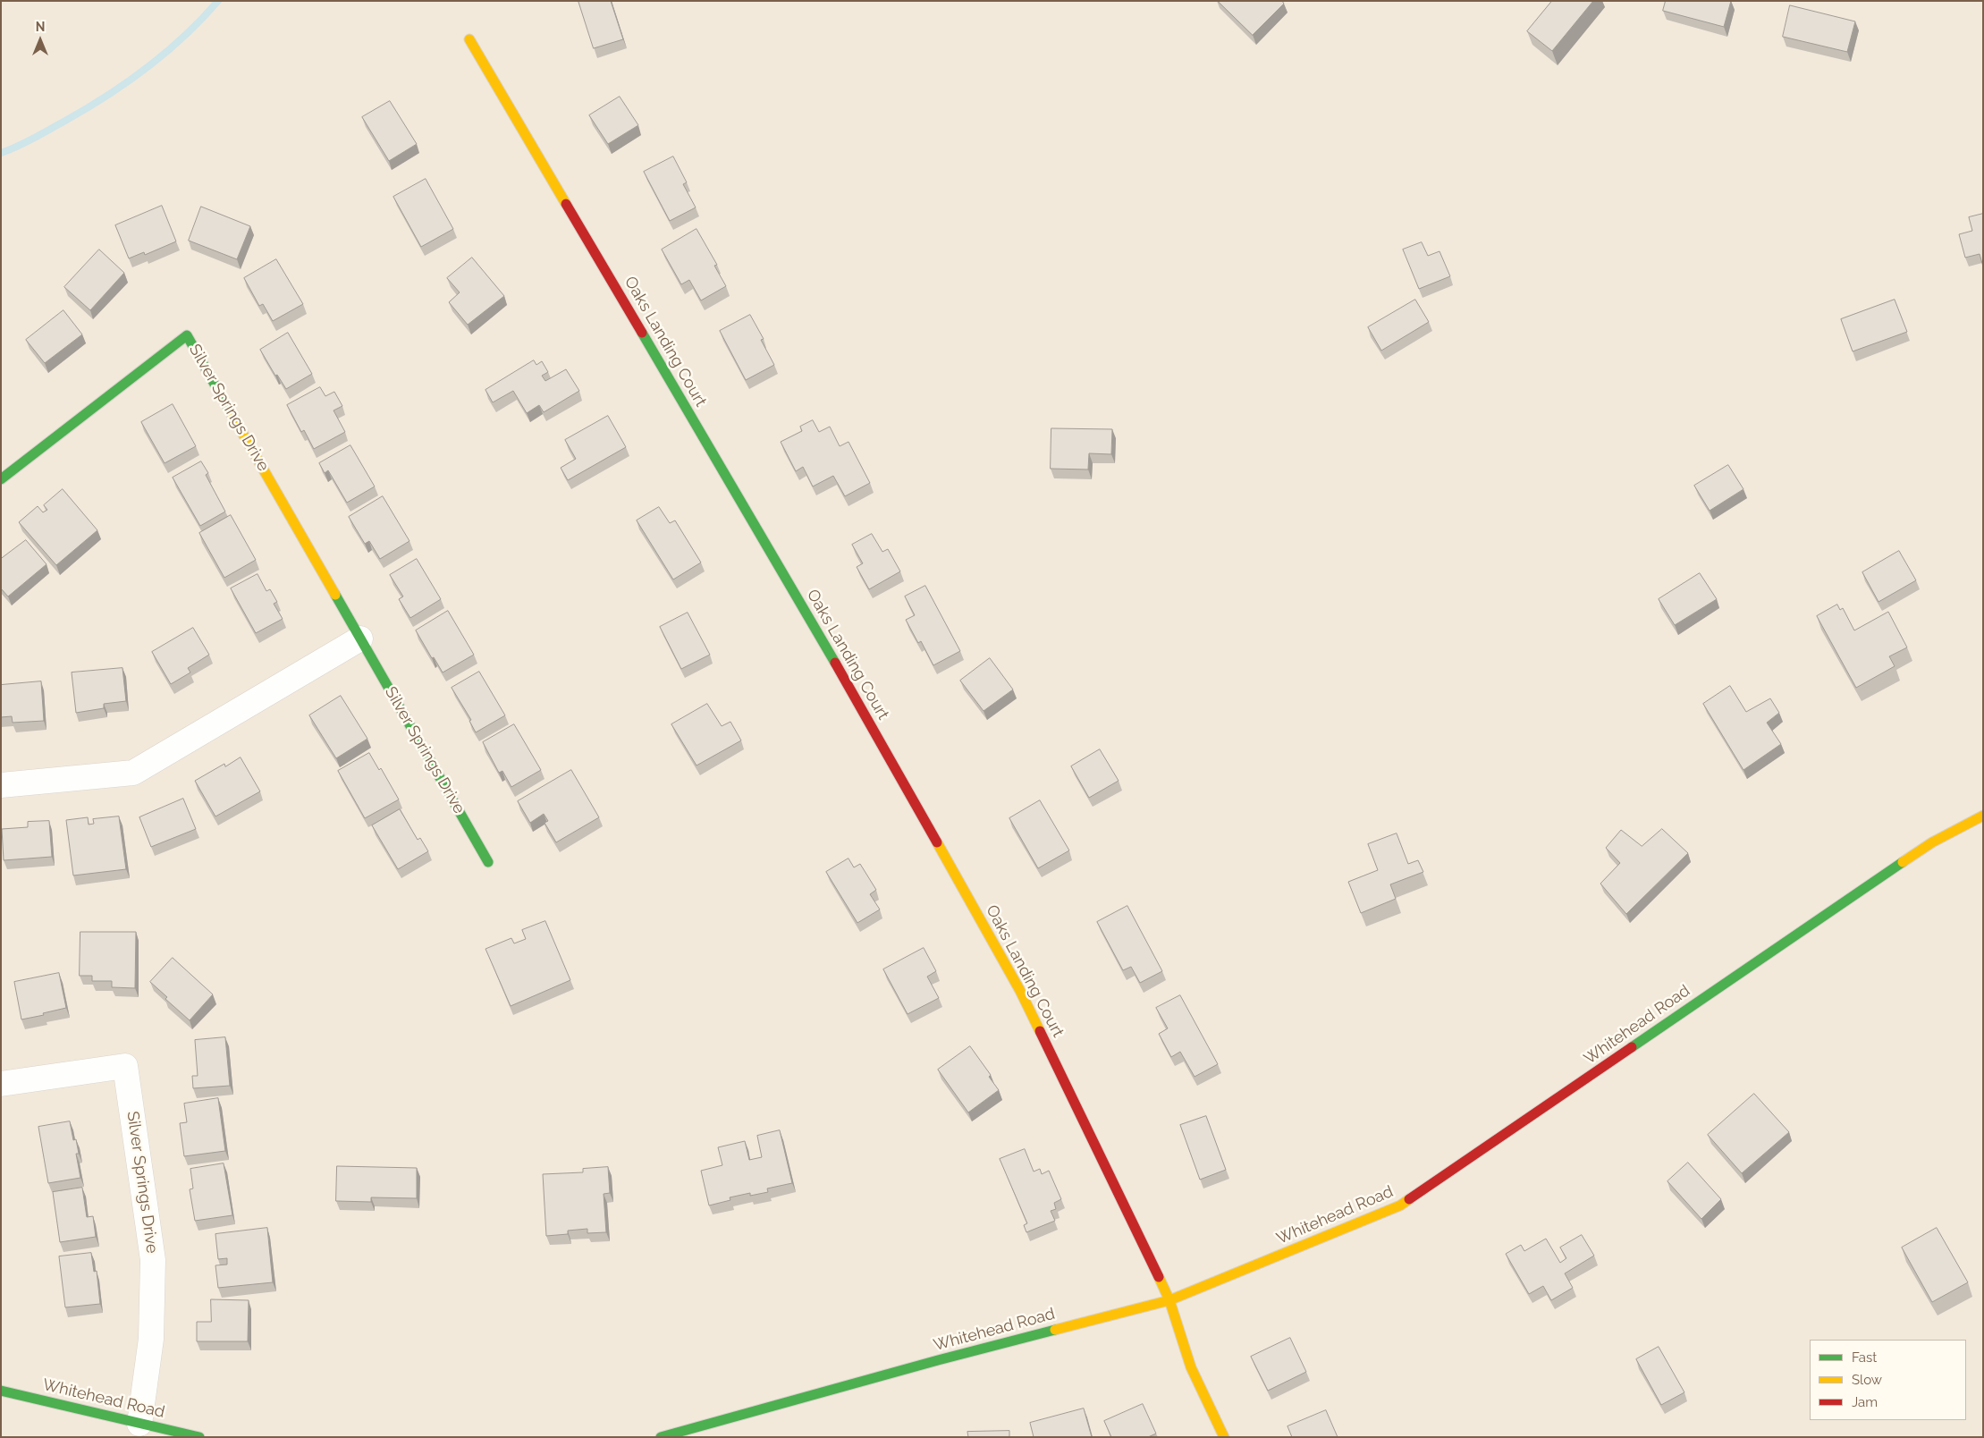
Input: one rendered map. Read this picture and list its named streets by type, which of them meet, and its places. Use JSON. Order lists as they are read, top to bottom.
{
  "streets": {
    "street": ["Oaks Landing Court", "Silver Springs Drive", "Whitehead Road"]
  },
  "crossings": [
    ["Oaks Landing Court", "Whitehead Road"],
    ["Silver Springs Drive", "Whitehead Road"]
  ],
  "legend": ["Fast", "Slow", "Jam"],
  "north": "top"
}
